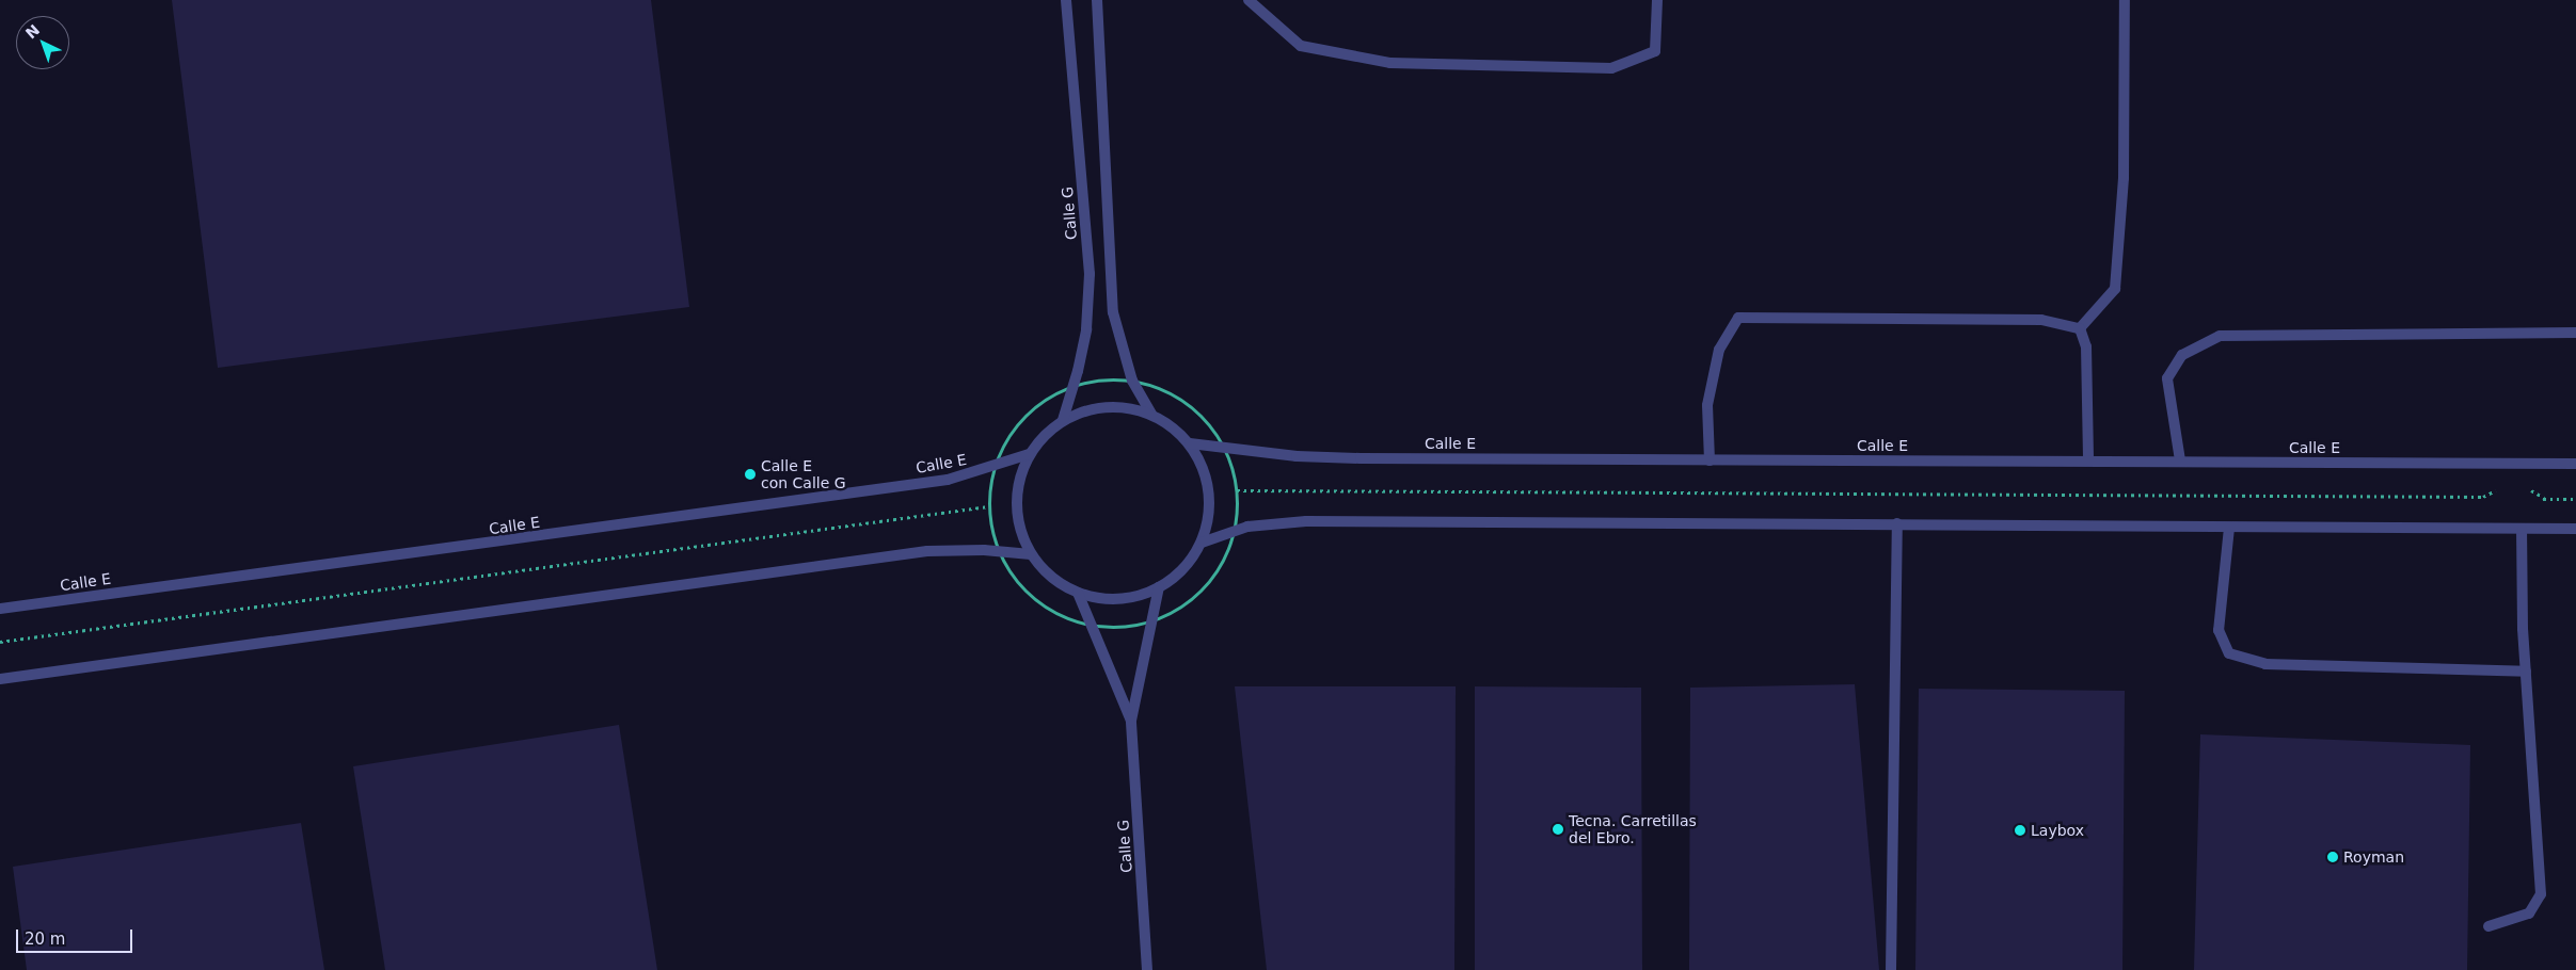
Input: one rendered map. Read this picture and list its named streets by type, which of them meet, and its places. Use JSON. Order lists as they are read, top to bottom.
{
  "streets": {
    "street": ["Calle G", "Calle E"]
  },
  "places": [
    "Calle E con Calle G",
    "Tecna. Carretillas del Ebro.",
    "Laybox",
    "Royman"
  ],
  "scale_bar": "20 m",
  "north": "top left"
}
